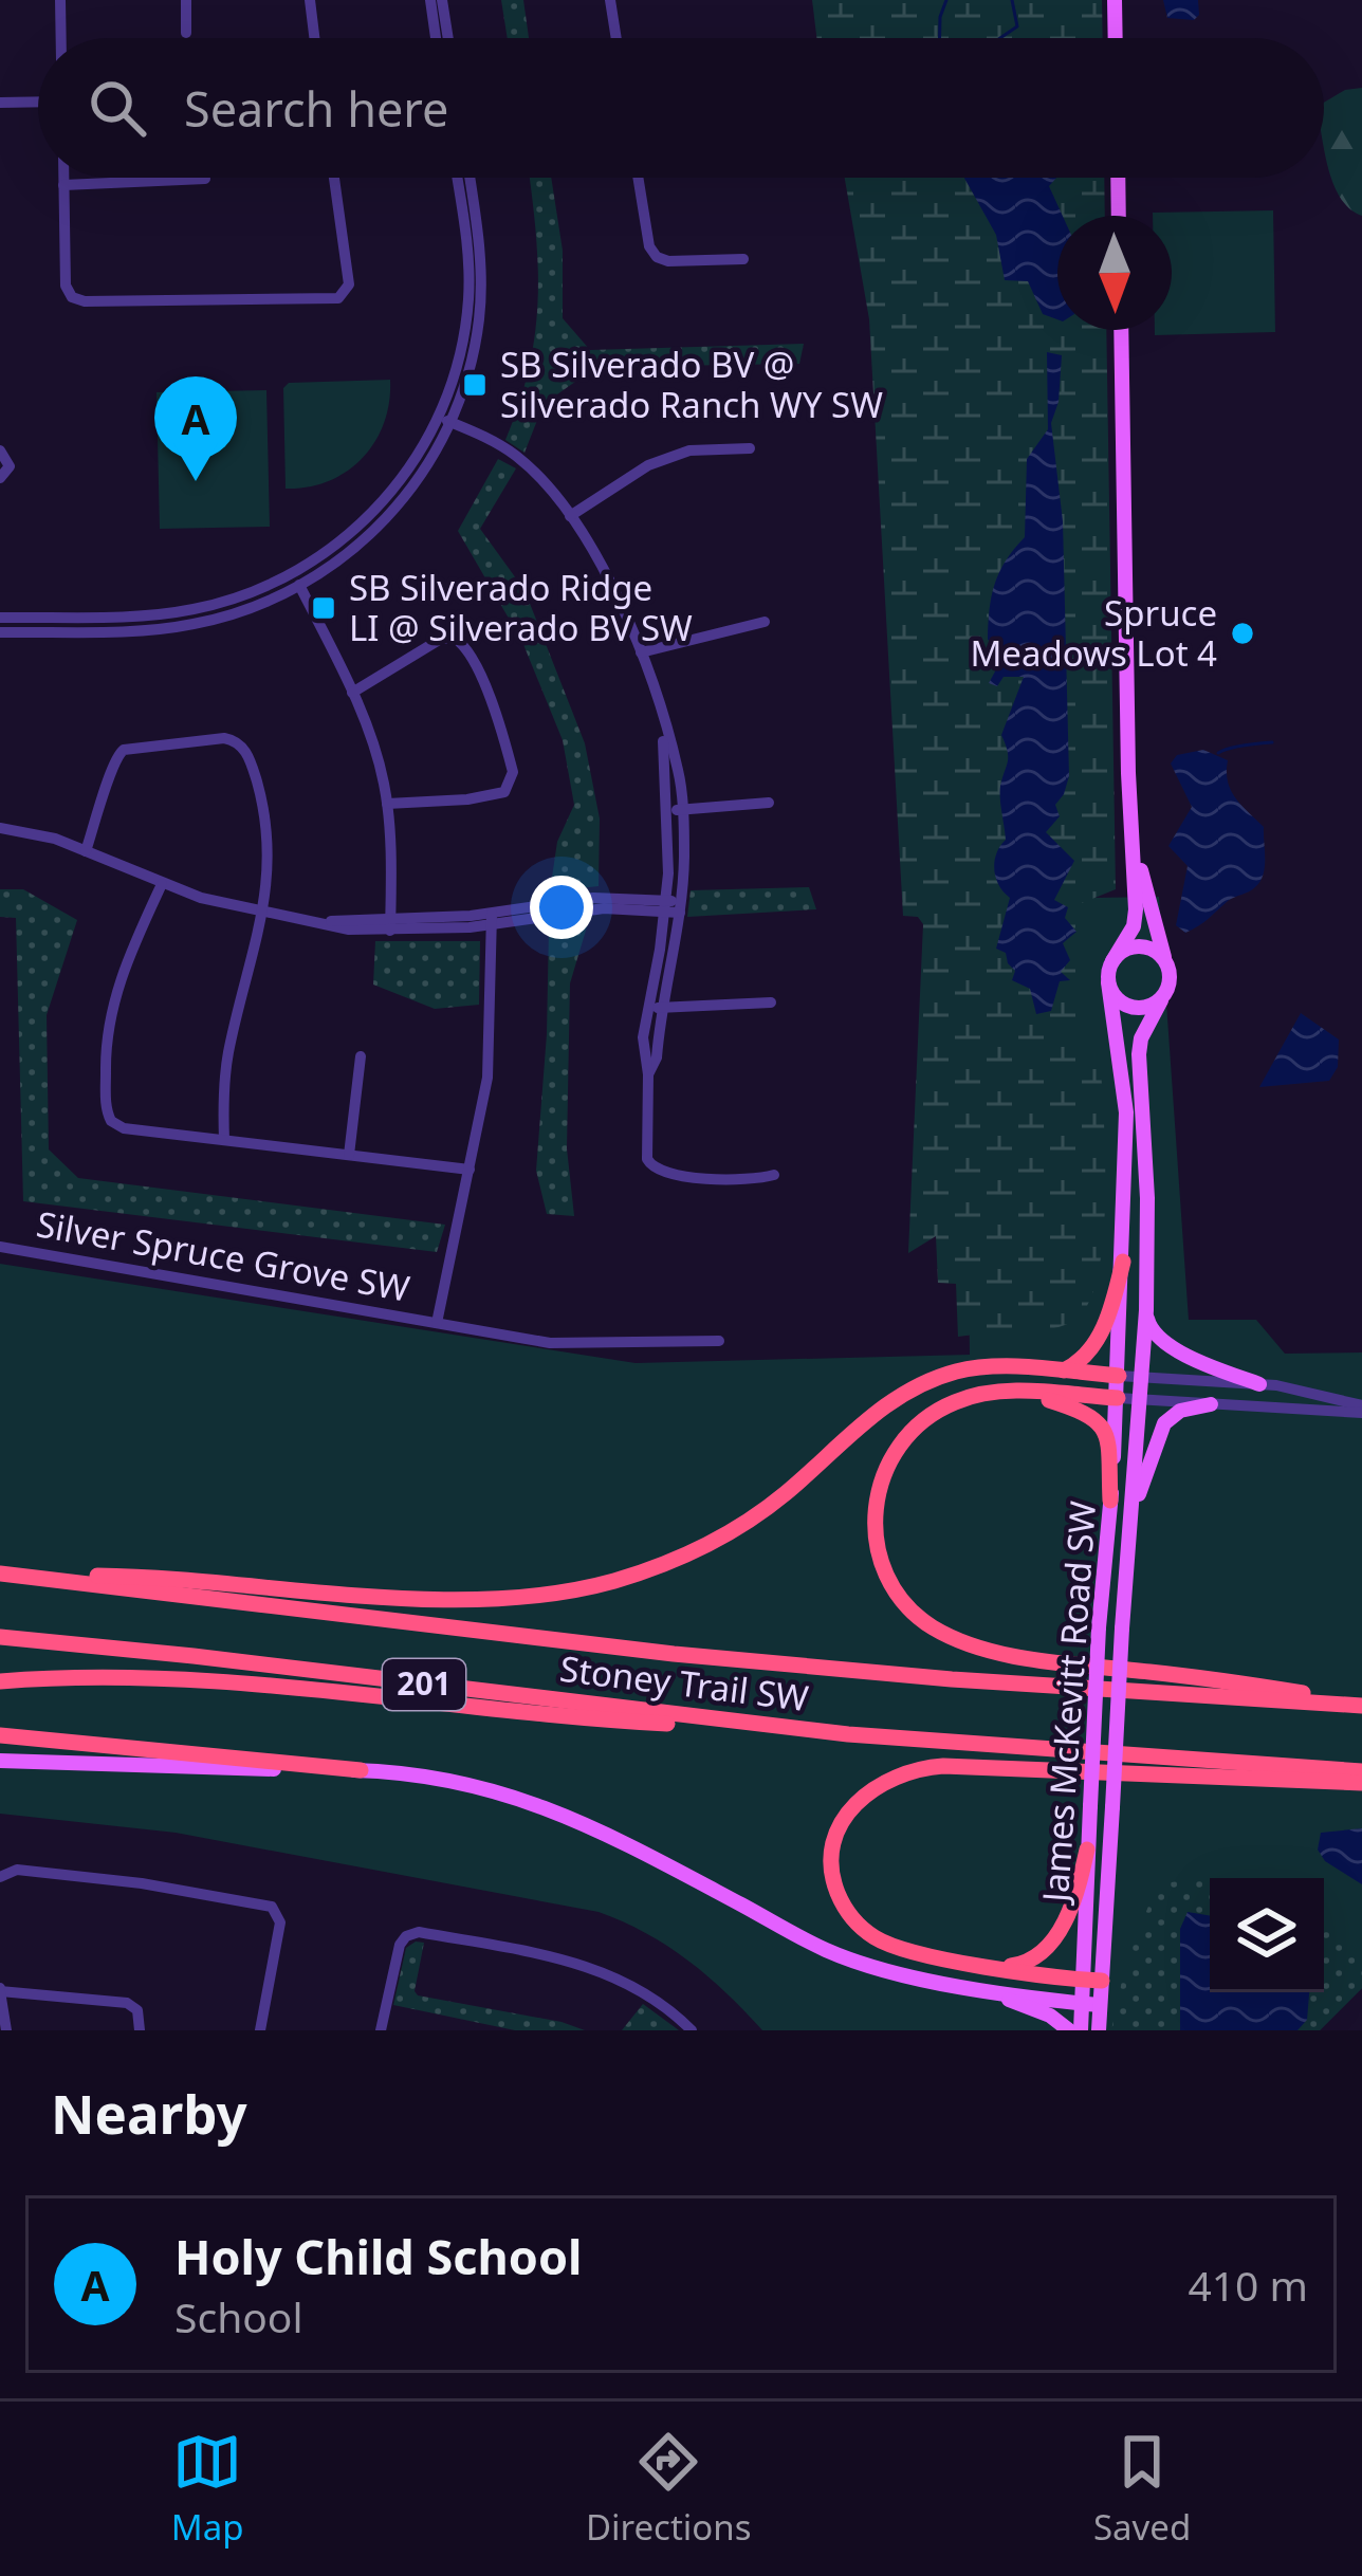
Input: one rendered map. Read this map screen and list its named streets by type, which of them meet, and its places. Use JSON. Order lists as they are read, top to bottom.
{
  "streets": {
    "highway": ["Stoney Trail SW", "201"],
    "main road": ["James McKevitt Road SW"],
    "street": ["Silver Spruce Grove SW"]
  },
  "places": {
    "transit": ["SB Silverado BV @ Silverado Ranch WY SW", "SB Silverado Ridge LI @ Silverado BV SW"],
    "other": ["Spruce Meadows Lot 4"]
  },
  "north": "bottom",
  "page": {
    "search": "Search here",
    "pins": "A",
    "heading": "Nearby",
    "list": [
      {
        "mark": "A",
        "name": "Holy Child School",
        "note": "School",
        "value": "410 m"
      }
    ],
    "nav": ["Map", "Directions", "Saved"]
  }
}
